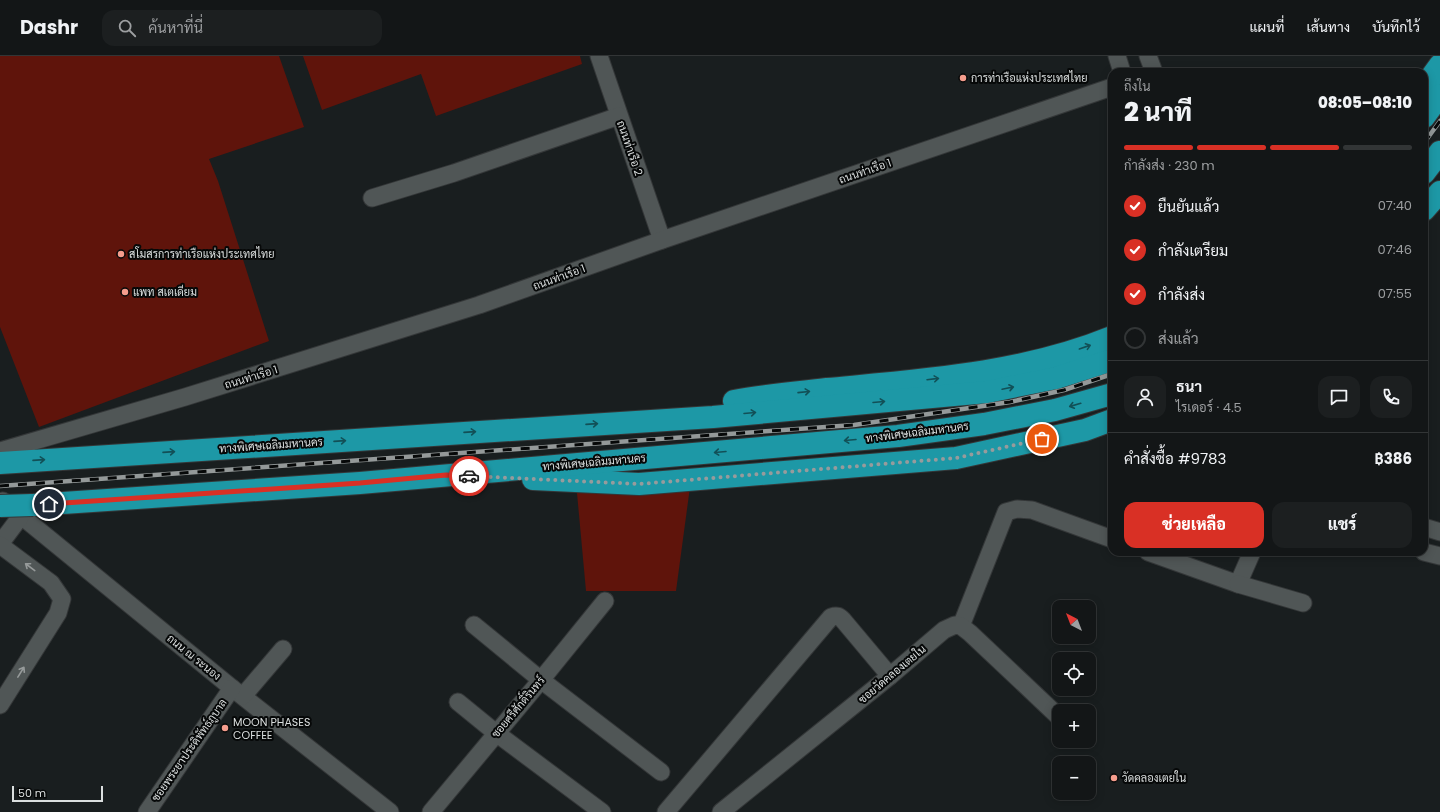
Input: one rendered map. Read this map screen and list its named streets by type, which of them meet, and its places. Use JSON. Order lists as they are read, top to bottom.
{
  "streets": {
    "highway": ["ทางพิเศษเฉลิมมหานคร"],
    "street": [
      "ถนนท่าเรือ 2",
      "ถนนท่าเรือ 1",
      "ถนน ณ ระนอง",
      "ซอยวัดคลองเตยใน",
      "ซอยศรีศักดิ์รินทร์",
      "ซอยพระยาประดิพัทธ์ภูบาล"
    ]
  },
  "crossings": [
    ["ถนนท่าเรือ 2", "ถนนท่าเรือ 1"],
    ["ถนน ณ ระนอง", "ซอยพระยาประดิพัทธ์ภูบาล"]
  ],
  "places": [
    "การท่าเรือแห่งประเทศไทย",
    "สโมสรการท่าเรือแห่งประเทศไทย",
    "แพท สเตเดียม",
    "MOON PHASES COFFEE",
    "วัดคลองเตยใน"
  ],
  "scale_bar": "50 m",
  "north": "top left",
  "page": {
    "header": "Dashr",
    "search": "ค้นหาที่นี่",
    "nav": ["แผนที่", "เส้นทาง", "บันทึกไว้"],
    "heading": ["2 นาที", "ถึงใน", "08:05–08:10"],
    "panel": [
      "ธนา",
      "ไรเดอร์ · 4.5",
      "คำสั่งซื้อ #9783",
      "฿386"
    ],
    "bar": "กำลังส่ง · 230 m",
    "list": [
      ["ยืนยันแล้ว", "07:40"],
      ["กำลังเตรียม", "07:46"],
      ["กำลังส่ง", "07:55"],
      "ส่งแล้ว"
    ],
    "buttons": ["ช่วยเหลือ", "แชร์"],
    "map_buttons": ["+", "−"],
    "scale": "50 m"
  }
}
